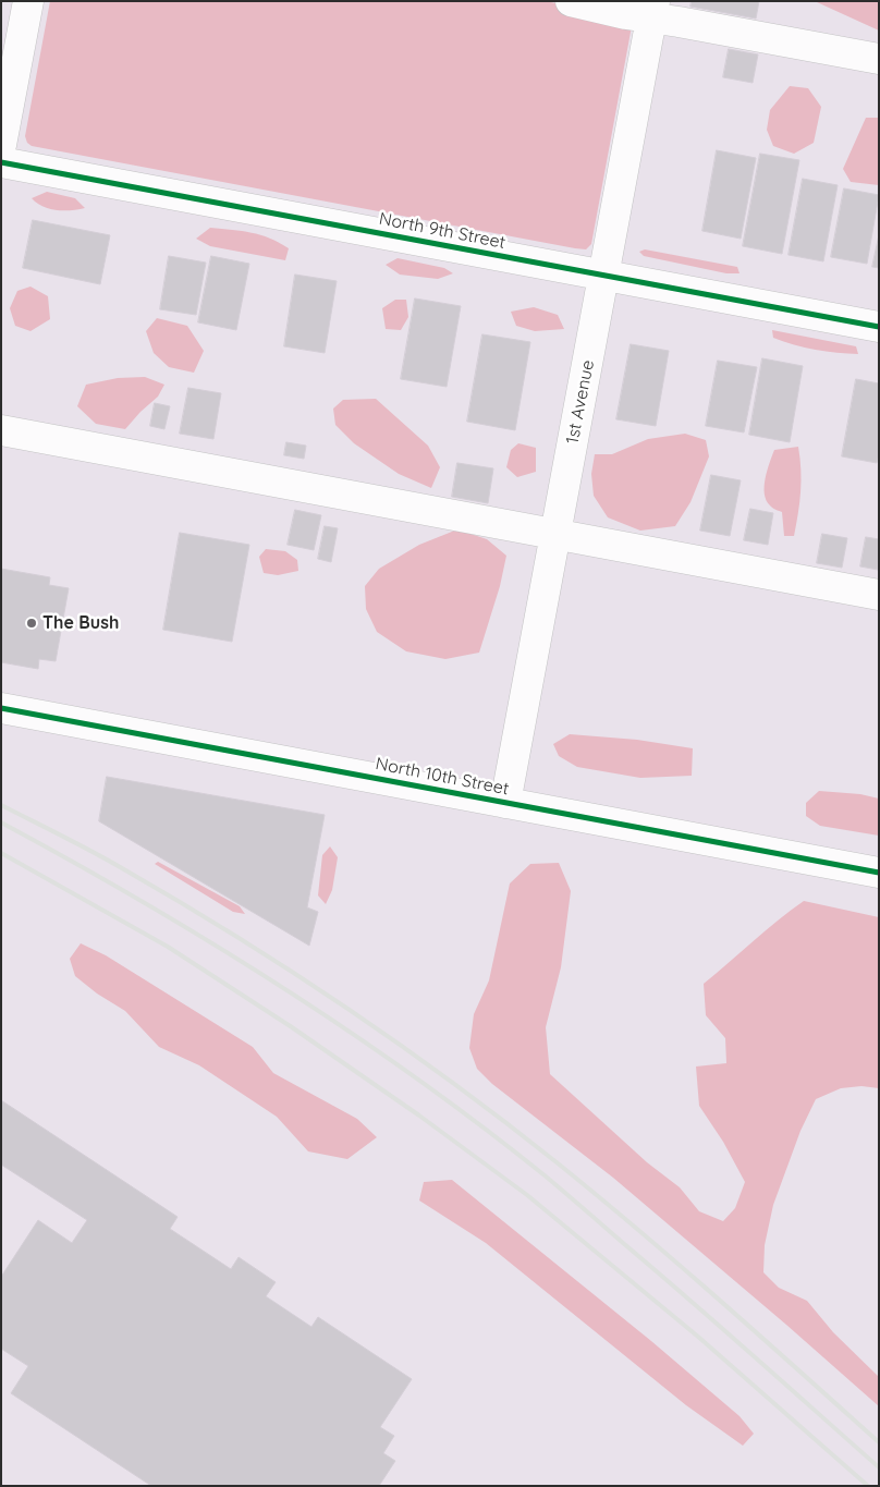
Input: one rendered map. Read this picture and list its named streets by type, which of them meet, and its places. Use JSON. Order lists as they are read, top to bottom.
{
  "streets": {
    "street": ["North 9th Street", "1st Avenue", "North 10th Street"]
  },
  "crossings": [
    ["North 9th Street", "1st Avenue"],
    ["1st Avenue", "North 10th Street"]
  ],
  "places": ["The Bush"]
}
